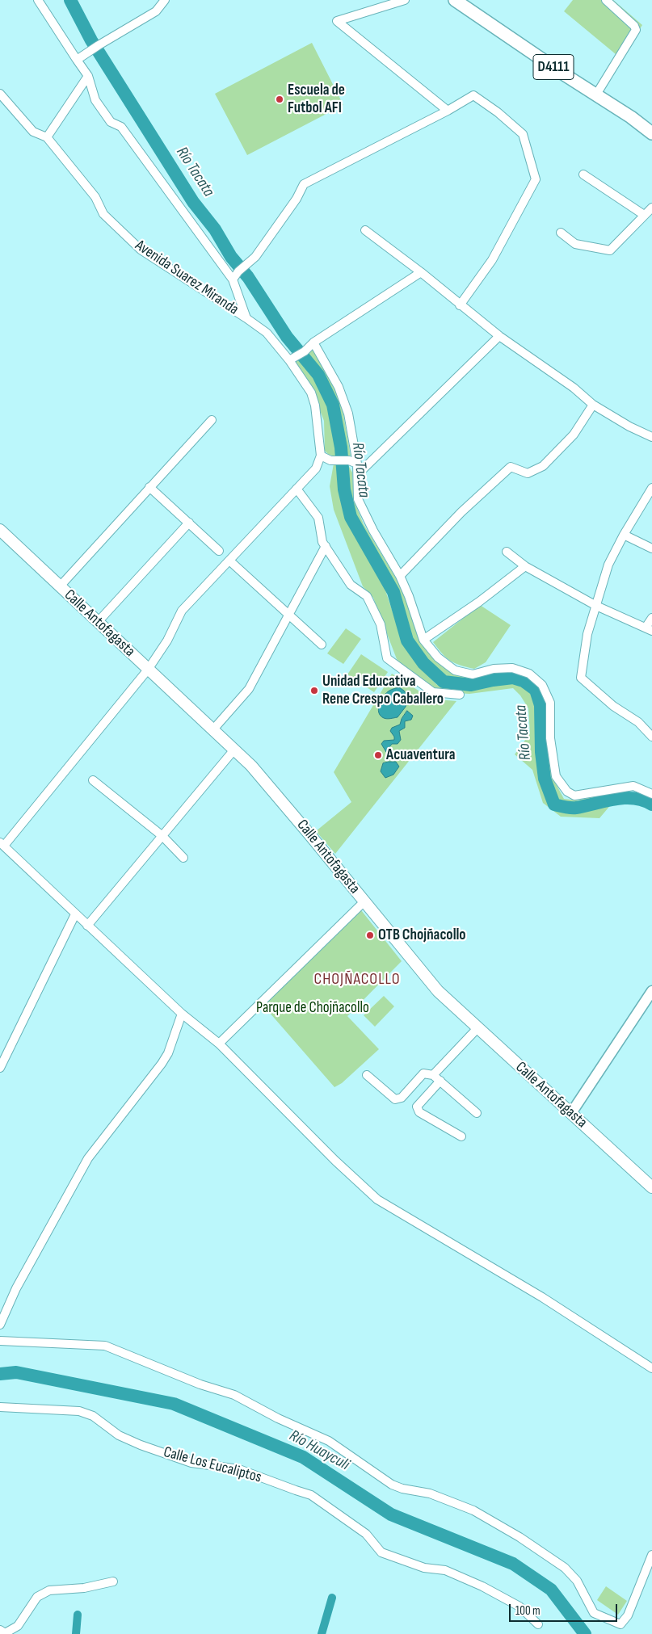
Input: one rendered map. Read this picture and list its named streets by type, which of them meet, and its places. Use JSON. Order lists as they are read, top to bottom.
{
  "streets": {
    "main road": ["D4111", "Calle Antofagasta"],
    "street": ["Avenida Suarez Miranda", "Calle Los Eucaliptos"]
  },
  "districts": ["CHOJÑACOLLO"],
  "water": ["Río Tacata", "Río Huayculi"],
  "parks": ["Parque de Chojñacollo"],
  "places": [
    "Escuela de Futbol AFI",
    "Unidad Educativa Rene Crespo Caballero",
    "Acuaventura",
    "OTB Chojñacollo"
  ],
  "scale_bar": "100 m"
}
